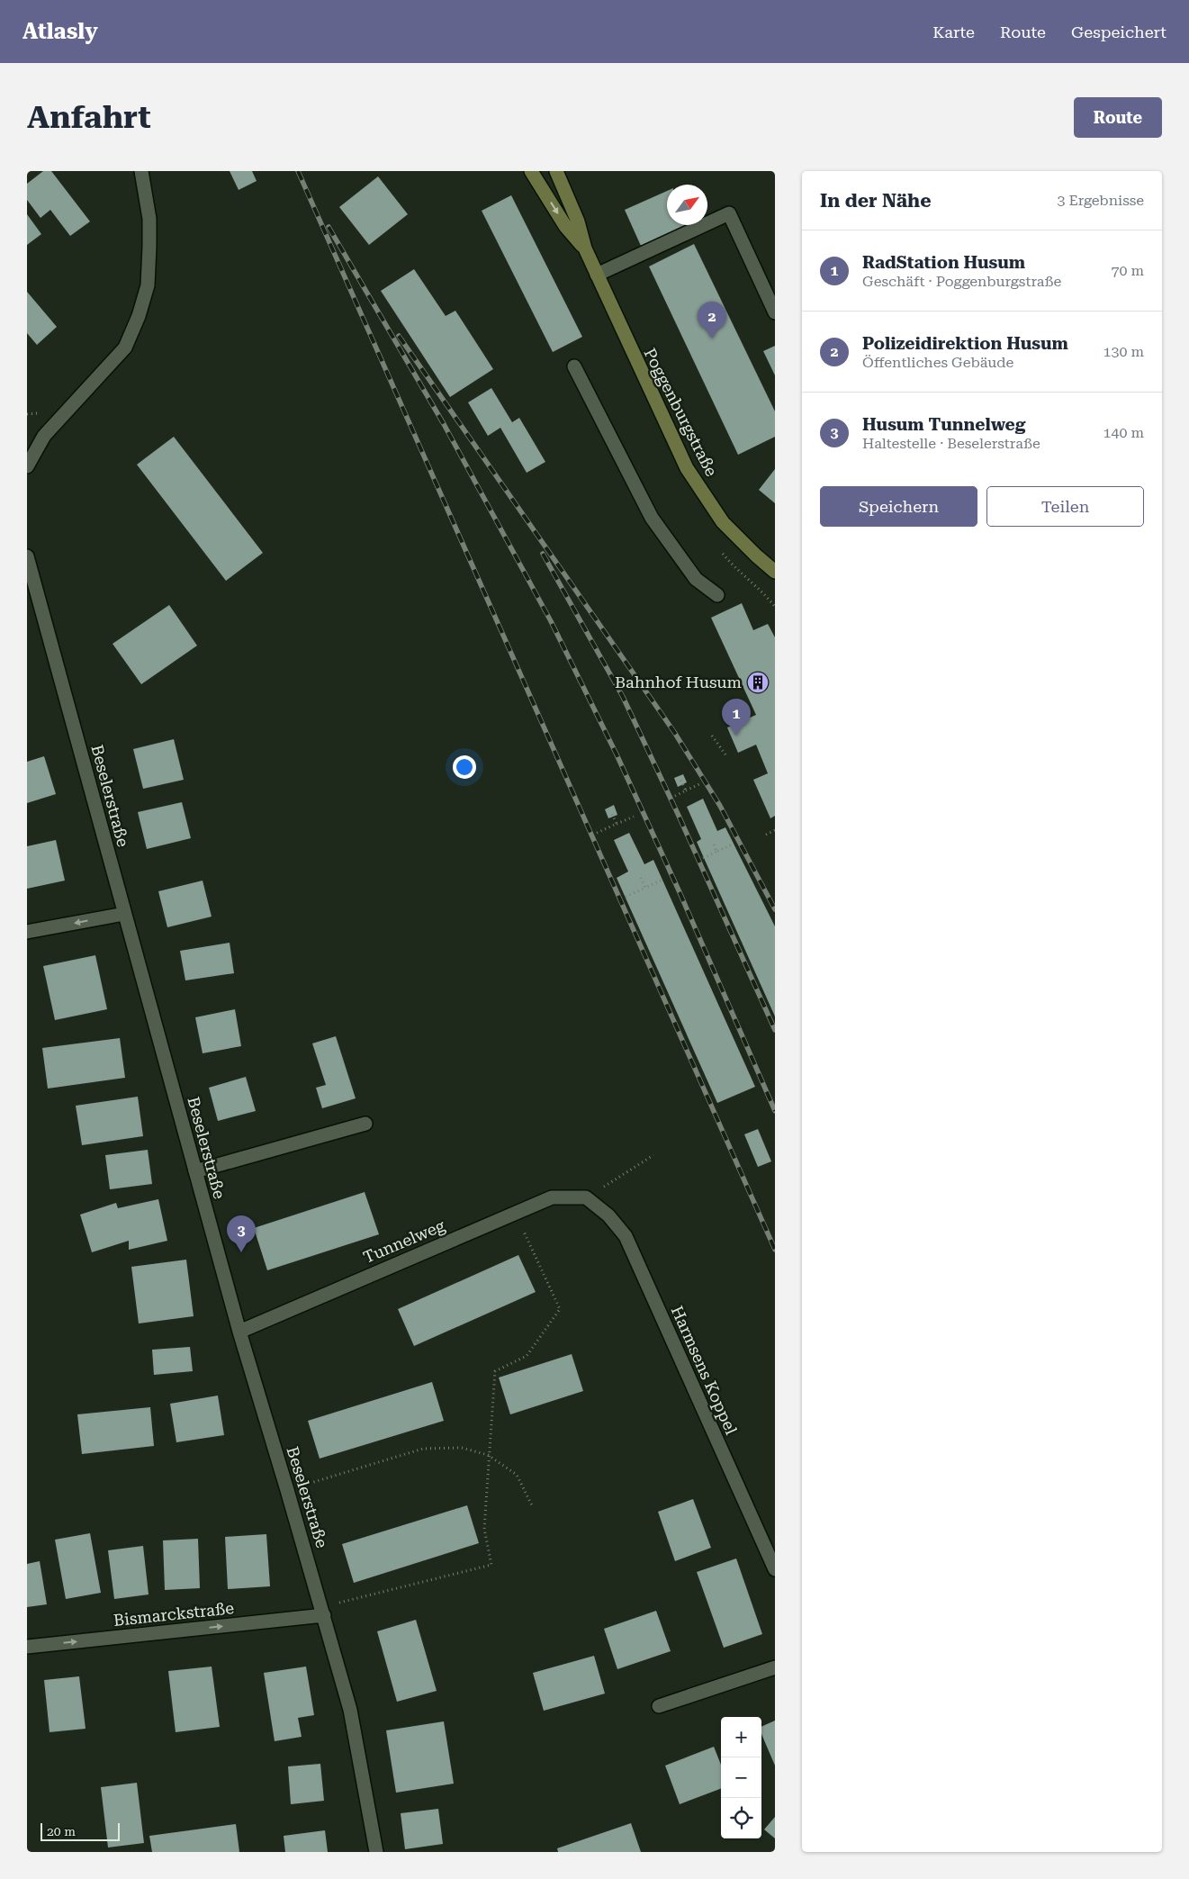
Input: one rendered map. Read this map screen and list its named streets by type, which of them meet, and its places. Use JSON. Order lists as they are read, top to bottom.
{
  "streets": {
    "main road": ["Poggenburgstraße"],
    "street": [
      "Beselerstraße",
      "Tunnelweg",
      "Harmsens Koppel",
      "Bismarckstraße"
    ]
  },
  "crossings": [
    ["Beselerstraße", "Tunnelweg"],
    ["Beselerstraße", "Bismarckstraße"],
    ["Tunnelweg", "Harmsens Koppel"]
  ],
  "one_way": ["Bismarckstraße"],
  "places": {
    "building": ["Bahnhof Husum"]
  },
  "scale_bar": "20 m",
  "north": "top right",
  "page": {
    "header": "Atlasly",
    "nav": ["Karte", "Route", "Gespeichert"],
    "buttons": [
      "Route",
      ["Speichern", "Teilen"]
    ],
    "title": "Anfahrt",
    "heading": ["In der Nähe", "3 Ergebnisse"],
    "list": [
      {
        "mark": "1",
        "name": "RadStation Husum",
        "note": "Geschäft · Poggenburgstraße",
        "value": "70 m"
      },
      {
        "mark": "2",
        "name": "Polizeidirektion Husum",
        "note": "Öffentliches Gebäude",
        "value": "130 m"
      },
      {
        "mark": "3",
        "name": "Husum Tunnelweg",
        "note": "Haltestelle · Beselerstraße",
        "value": "140 m"
      }
    ],
    "pins": ["2", "1", "3"],
    "map_buttons": ["+", "−"],
    "scale": "20 m"
  }
}
